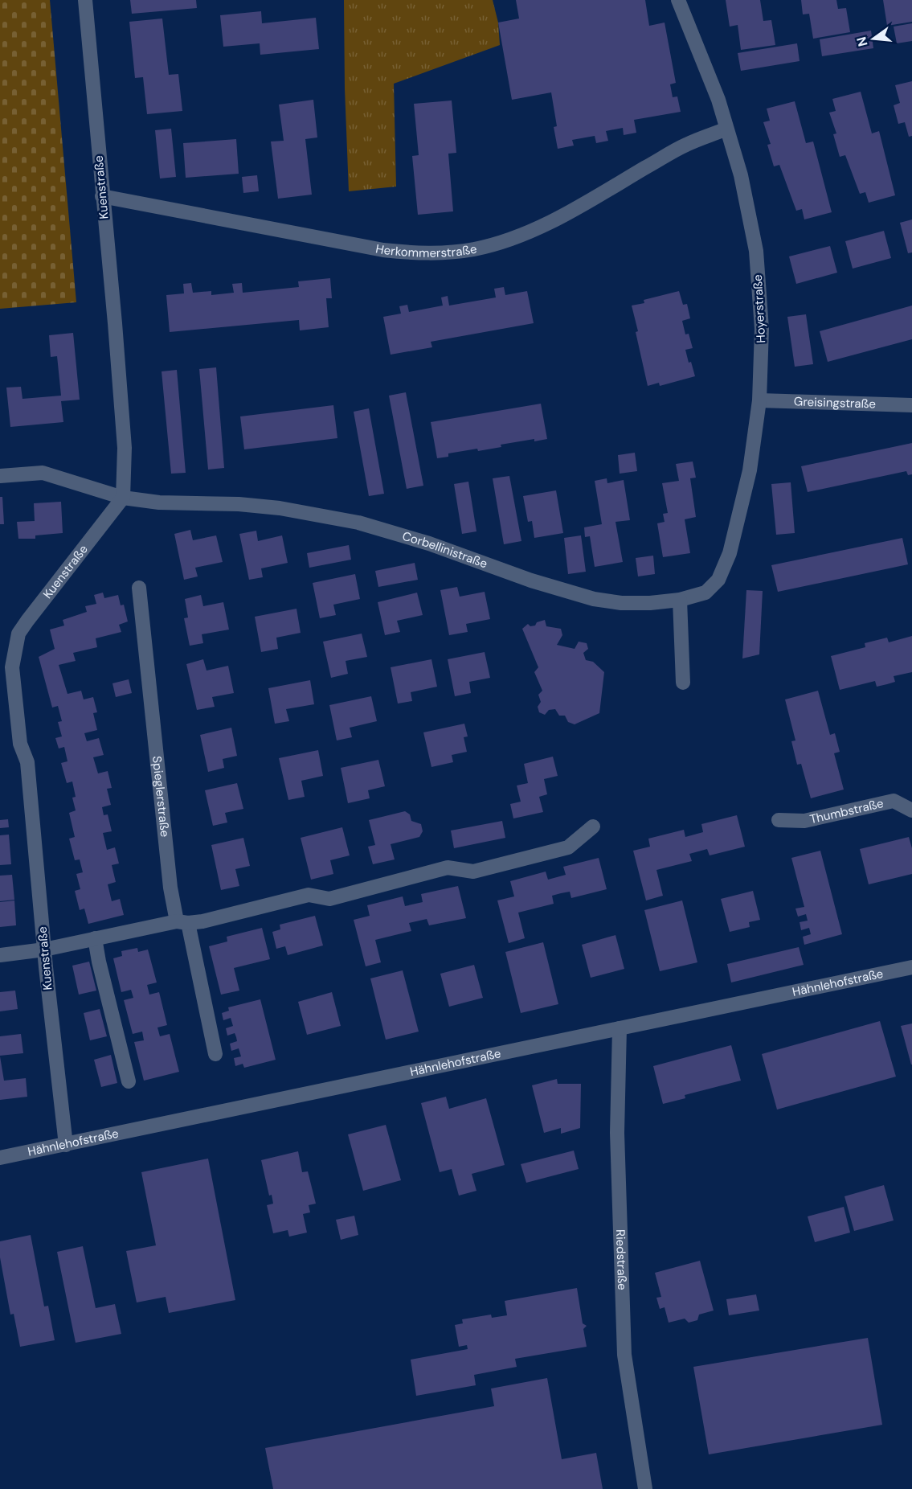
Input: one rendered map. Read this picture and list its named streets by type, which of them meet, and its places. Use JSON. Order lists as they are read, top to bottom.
{
  "streets": {
    "street": [
      "Kuenstraße",
      "Herkommerstraße",
      "Hoyerstraße",
      "Greisingstraße",
      "Corbellinistraße",
      "Spieglerstraße",
      "Thumbstraße",
      "Hähnlehofstraße",
      "Riedstraße"
    ]
  },
  "crossings": [
    ["Kuenstraße", "Herkommerstraße"],
    ["Kuenstraße", "Corbellinistraße"],
    ["Kuenstraße", "Hähnlehofstraße"],
    ["Herkommerstraße", "Hoyerstraße"],
    ["Hoyerstraße", "Greisingstraße"],
    ["Hoyerstraße", "Corbellinistraße"],
    ["Hähnlehofstraße", "Riedstraße"]
  ],
  "north": "left"
}
